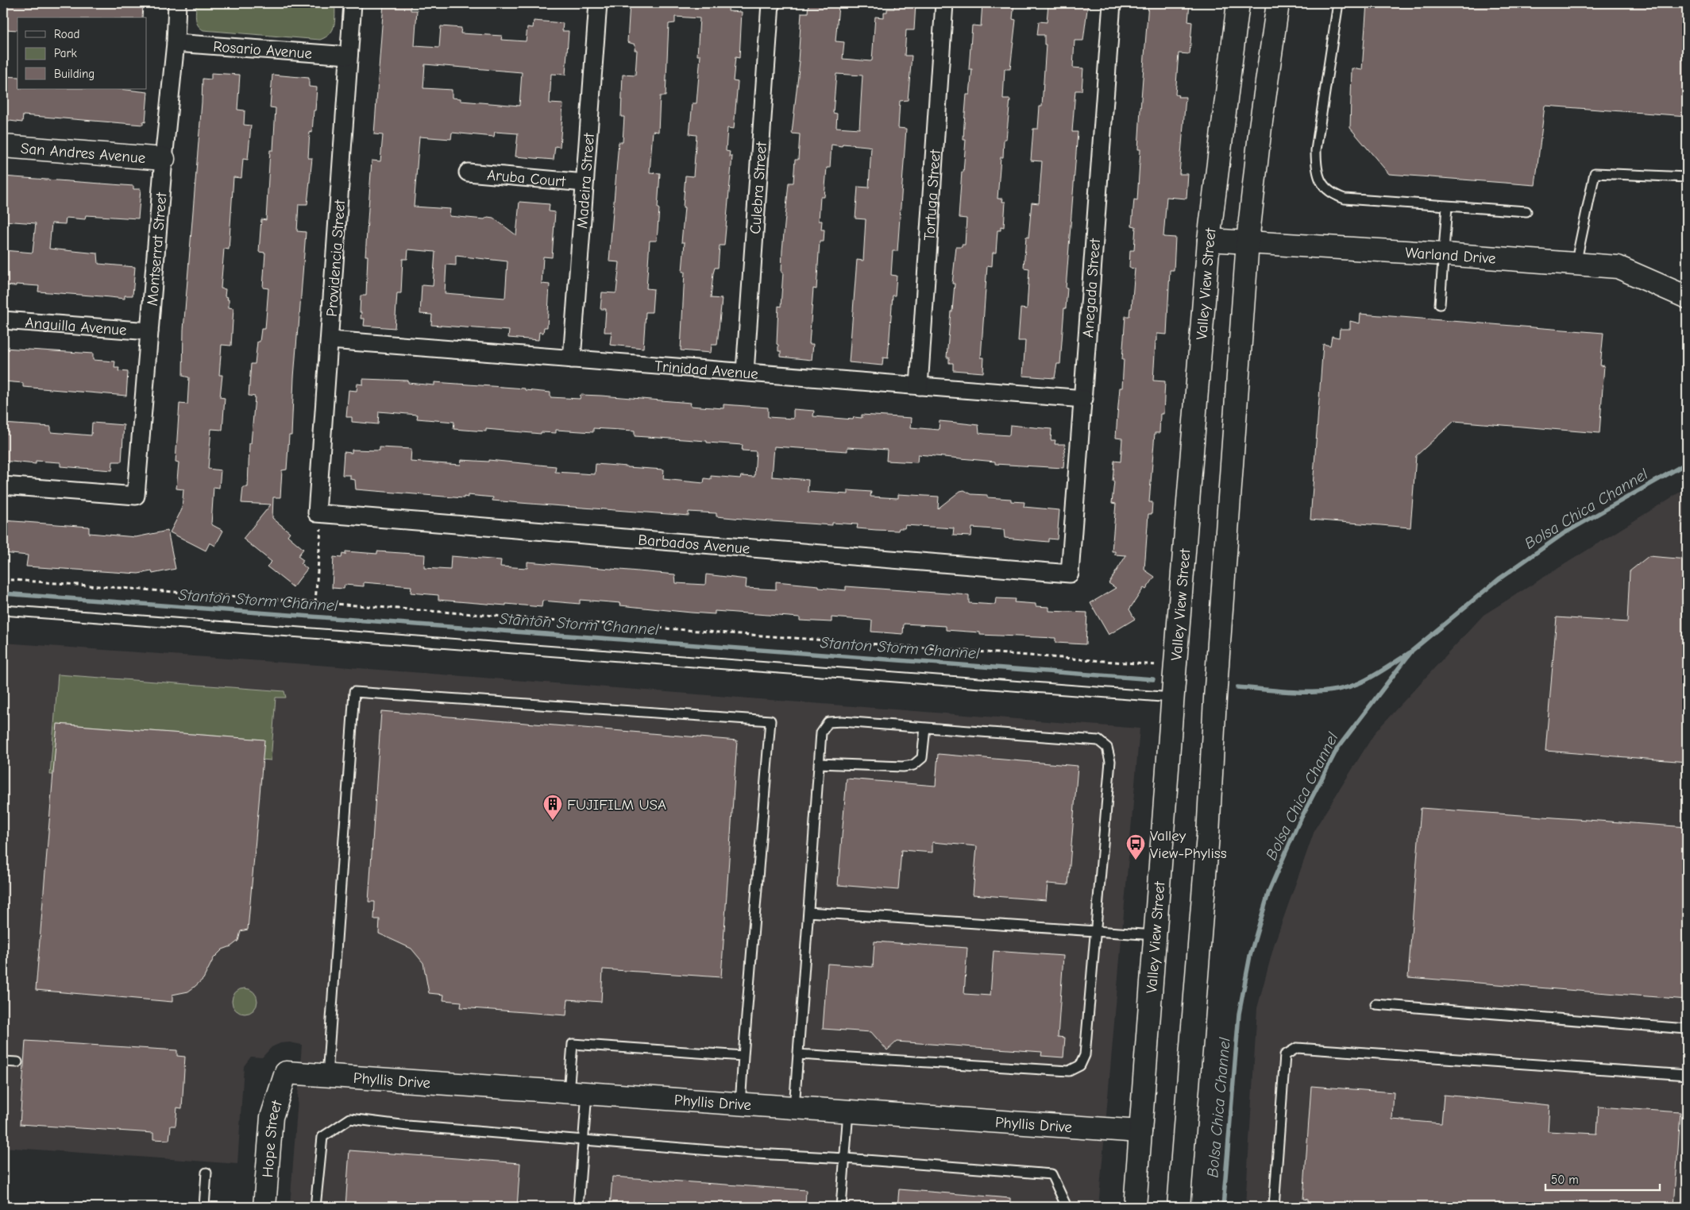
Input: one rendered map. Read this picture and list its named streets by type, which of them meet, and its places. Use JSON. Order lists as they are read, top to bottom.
{
  "streets": {
    "main road": [
      "San Andres Avenue",
      "Warland Drive",
      "Valley View Street",
      "Phyllis Drive",
      "Hope Street"
    ],
    "street": [
      "Rosario Avenue",
      "Aruba Court",
      "Madeira Street",
      "Culebra Street",
      "Tortuga Street",
      "Montserrat Street",
      "Providencia Street",
      "Anegada Street",
      "Anguilla Avenue",
      "Trinidad Avenue",
      "Barbados Avenue"
    ]
  },
  "crossings": [
    ["Rosario Avenue", "Montserrat Street"],
    ["Rosario Avenue", "Providencia Street"],
    ["San Andres Avenue", "Montserrat Street"],
    ["Aruba Court", "Madeira Street"],
    ["Madeira Street", "Trinidad Avenue"],
    ["Culebra Street", "Trinidad Avenue"],
    ["Tortuga Street", "Trinidad Avenue"],
    ["Montserrat Street", "Anguilla Avenue"],
    ["Warland Drive", "Valley View Street"],
    ["Providencia Street", "Trinidad Avenue"],
    ["Providencia Street", "Barbados Avenue"],
    ["Valley View Street", "Phyllis Drive"],
    ["Anegada Street", "Trinidad Avenue"],
    ["Anegada Street", "Barbados Avenue"],
    ["Phyllis Drive", "Hope Street"]
  ],
  "water": ["Bolsa Chica Channel", "Stanton Storm Channel"],
  "places": {
    "building": ["FUJIFILM USA"],
    "bus stop": ["Valley View-Phyliss"]
  },
  "legend": ["Road", "Park", "Building"],
  "scale_bar": "50 m"
}
